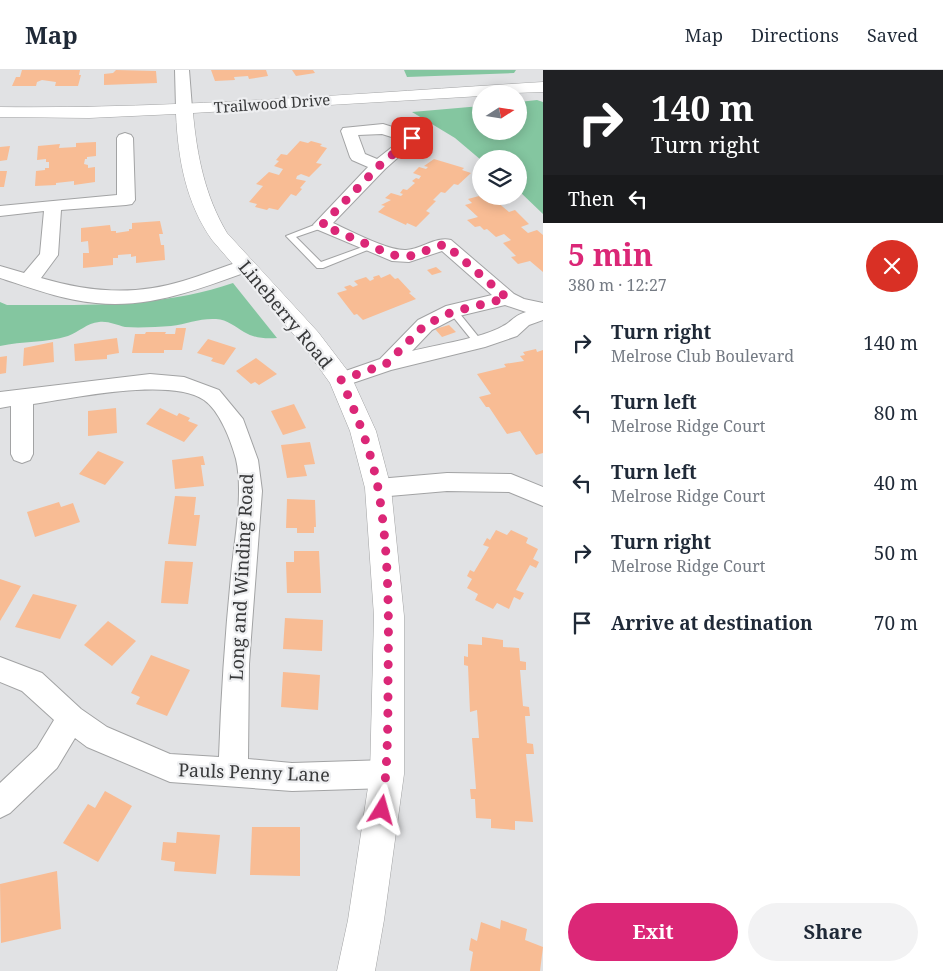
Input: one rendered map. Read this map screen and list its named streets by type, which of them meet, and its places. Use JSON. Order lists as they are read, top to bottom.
{
  "streets": {
    "street": [
      "Trailwood Drive",
      "Lineberry Road",
      "Long and Winding Road",
      "Pauls Penny Lane"
    ]
  },
  "crossings": [
    ["Trailwood Drive", "Lineberry Road"],
    ["Lineberry Road", "Pauls Penny Lane"],
    ["Long and Winding Road", "Pauls Penny Lane"]
  ],
  "north": "right",
  "page": {
    "header": "Map",
    "nav": ["Map", "Directions", "Saved"],
    "turn": ["140 m", "Turn right"],
    "then": "Then",
    "heading": ["5 min", "380 m · 12:27"],
    "list": [
      {
        "name": "Turn right",
        "note": "Melrose Club Boulevard",
        "value": "140 m"
      },
      {
        "name": "Turn left",
        "note": "Melrose Ridge Court",
        "value": "80 m"
      },
      {
        "name": "Turn left",
        "note": "Melrose Ridge Court",
        "value": "40 m"
      },
      {
        "name": "Turn right",
        "note": "Melrose Ridge Court",
        "value": "50 m"
      },
      {
        "name": "Arrive at destination",
        "value": "70 m"
      }
    ],
    "buttons": ["Exit", "Share"]
  }
}
